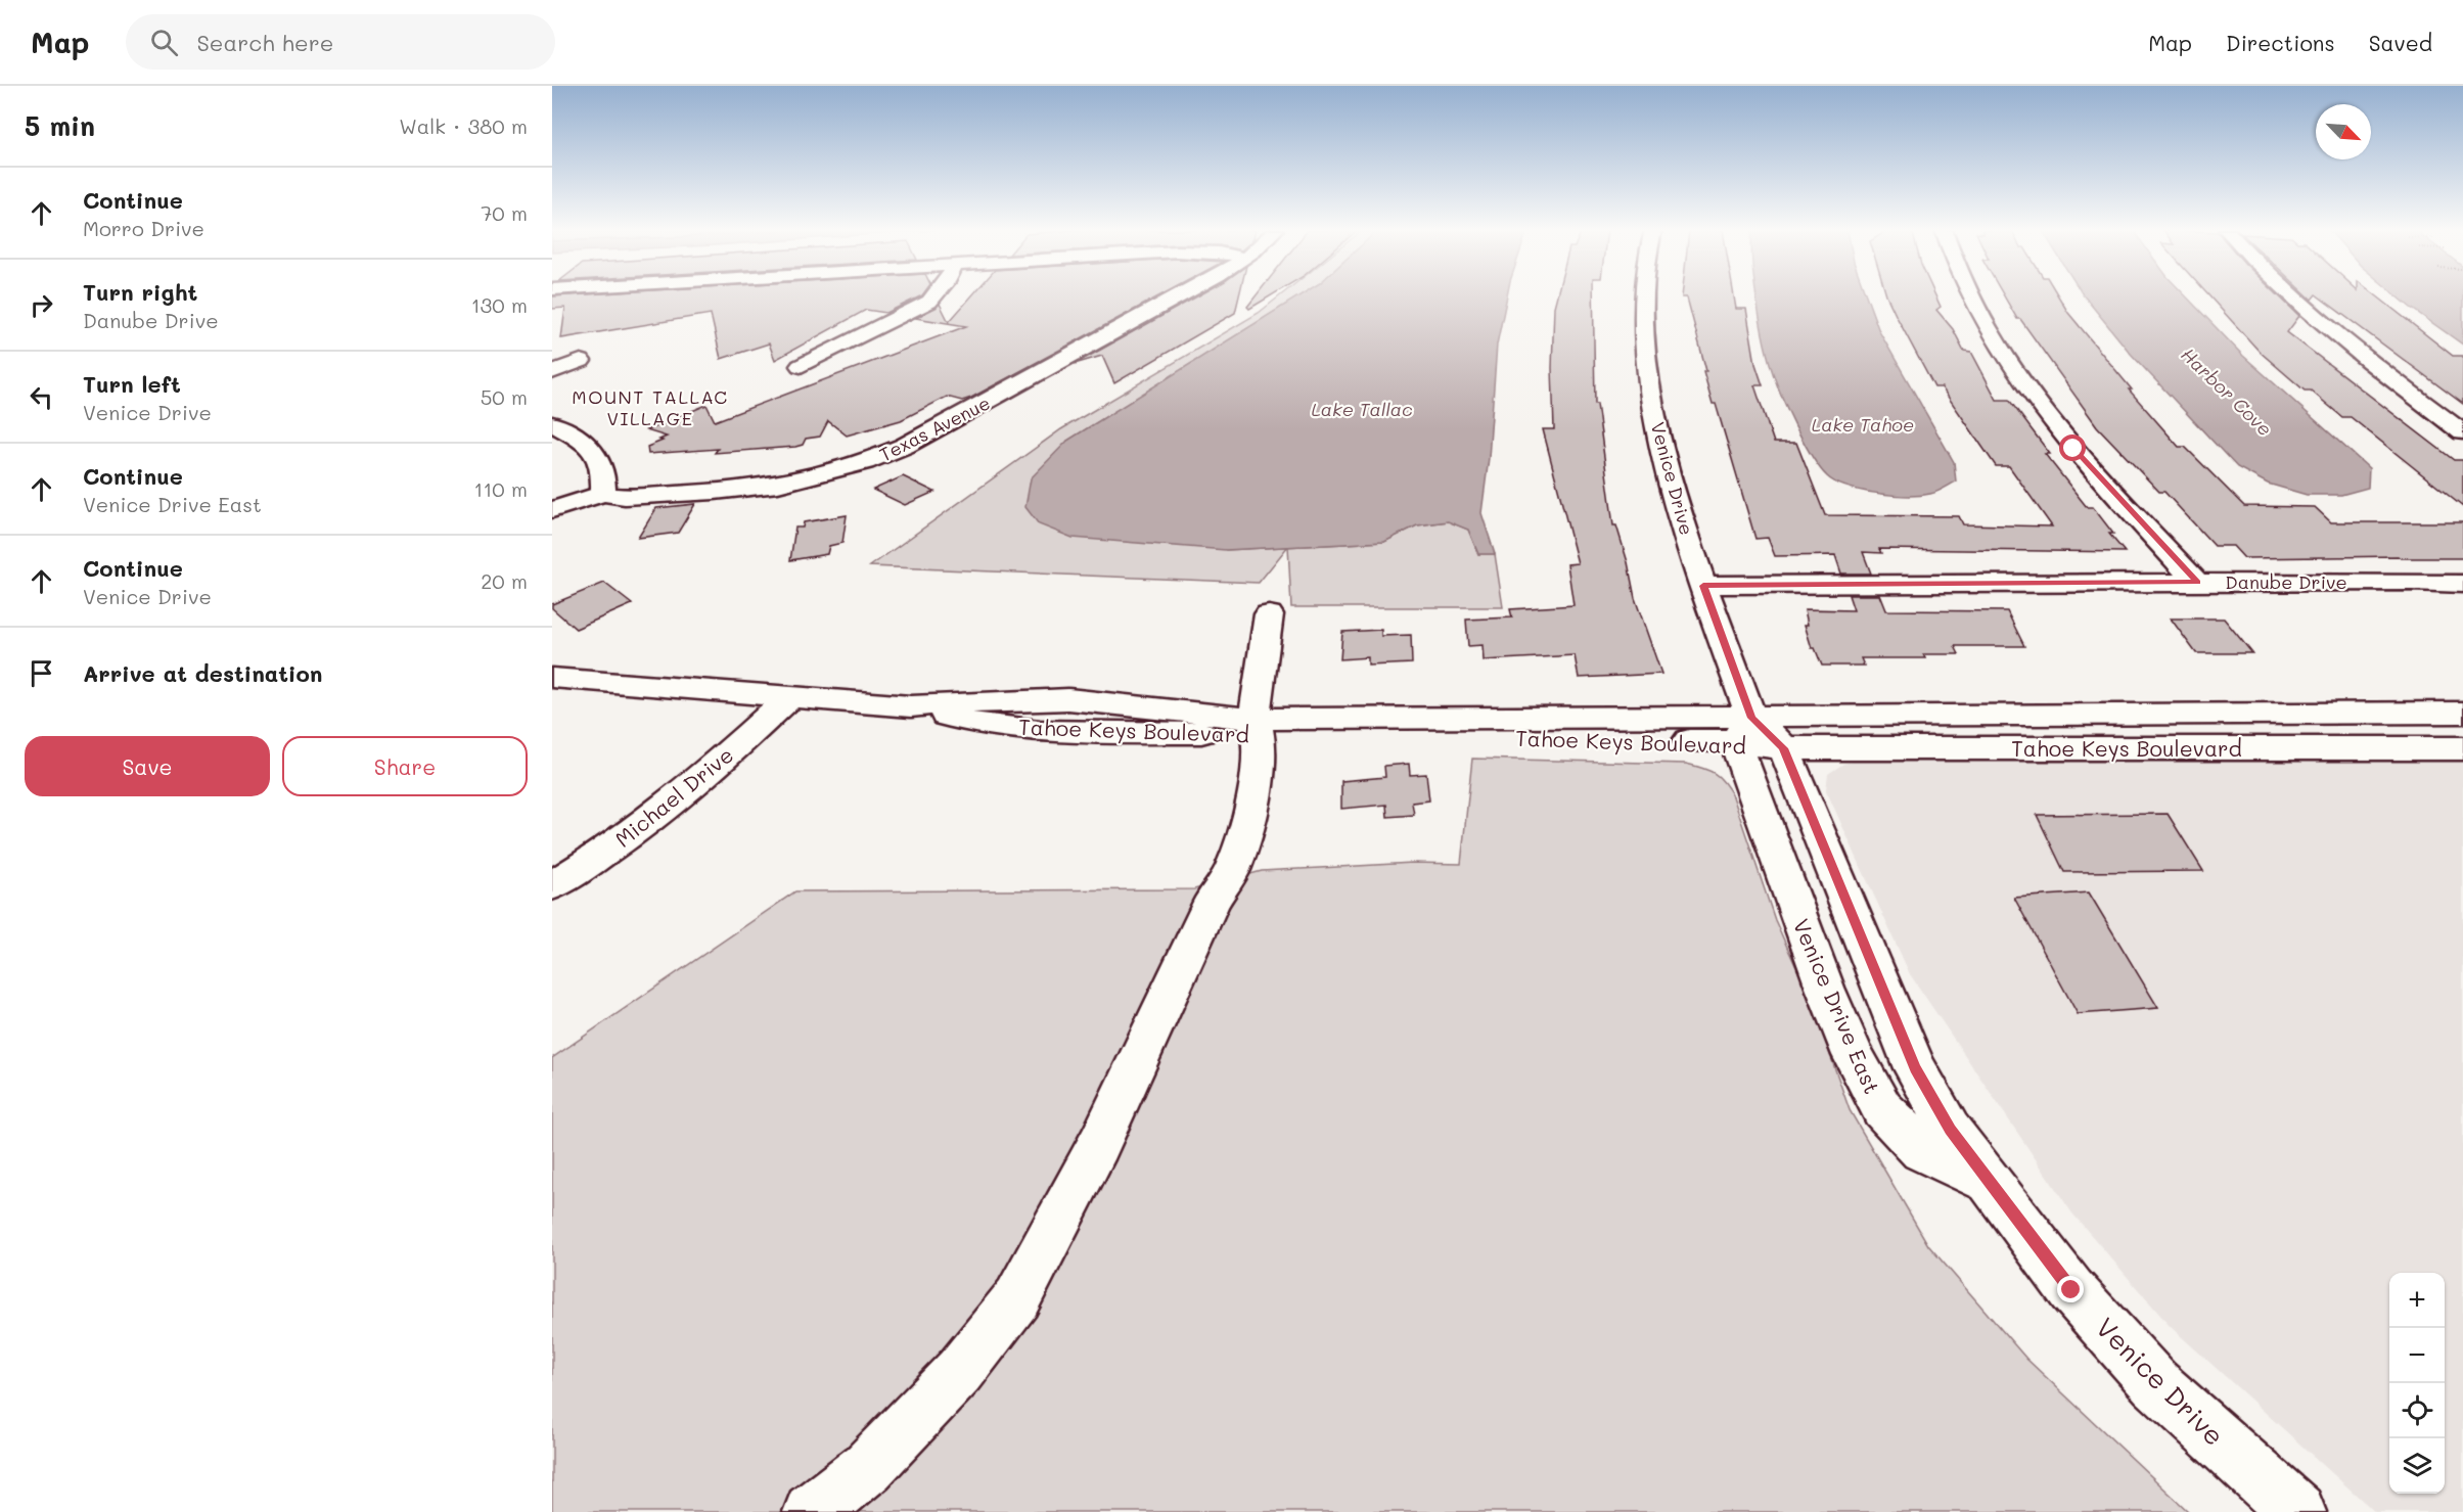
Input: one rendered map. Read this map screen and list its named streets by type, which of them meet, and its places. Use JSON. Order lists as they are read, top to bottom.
{
  "streets": {
    "street": [
      "Texas Avenue",
      "Venice Drive",
      "Danube Drive",
      "Tahoe Keys Boulevard",
      "Michael Drive",
      "Venice Drive East"
    ]
  },
  "crossings": [
    ["Venice Drive", "Danube Drive"],
    ["Venice Drive", "Tahoe Keys Boulevard"],
    ["Venice Drive", "Venice Drive East"],
    ["Tahoe Keys Boulevard", "Michael Drive"],
    ["Tahoe Keys Boulevard", "Venice Drive East"]
  ],
  "districts": ["MOUNT TALLAC VILLAGE"],
  "water": ["Harbor Cove", "Lake Tallac", "Lake Tahoe"],
  "north": "bottom right",
  "page": {
    "header": "Map",
    "search": "Search here",
    "nav": ["Map", "Directions", "Saved"],
    "heading": ["5 min", "Walk · 380 m"],
    "list": [
      ["Continue", "Morro Drive", "70 m"],
      ["Turn right", "Danube Drive", "130 m"],
      ["Turn left", "Venice Drive", "50 m"],
      ["Continue", "Venice Drive East", "110 m"],
      ["Continue", "Venice Drive", "20 m"],
      "Arrive at destination"
    ],
    "buttons": ["Save", "Share"],
    "map_buttons": ["+", "−"]
  }
}
